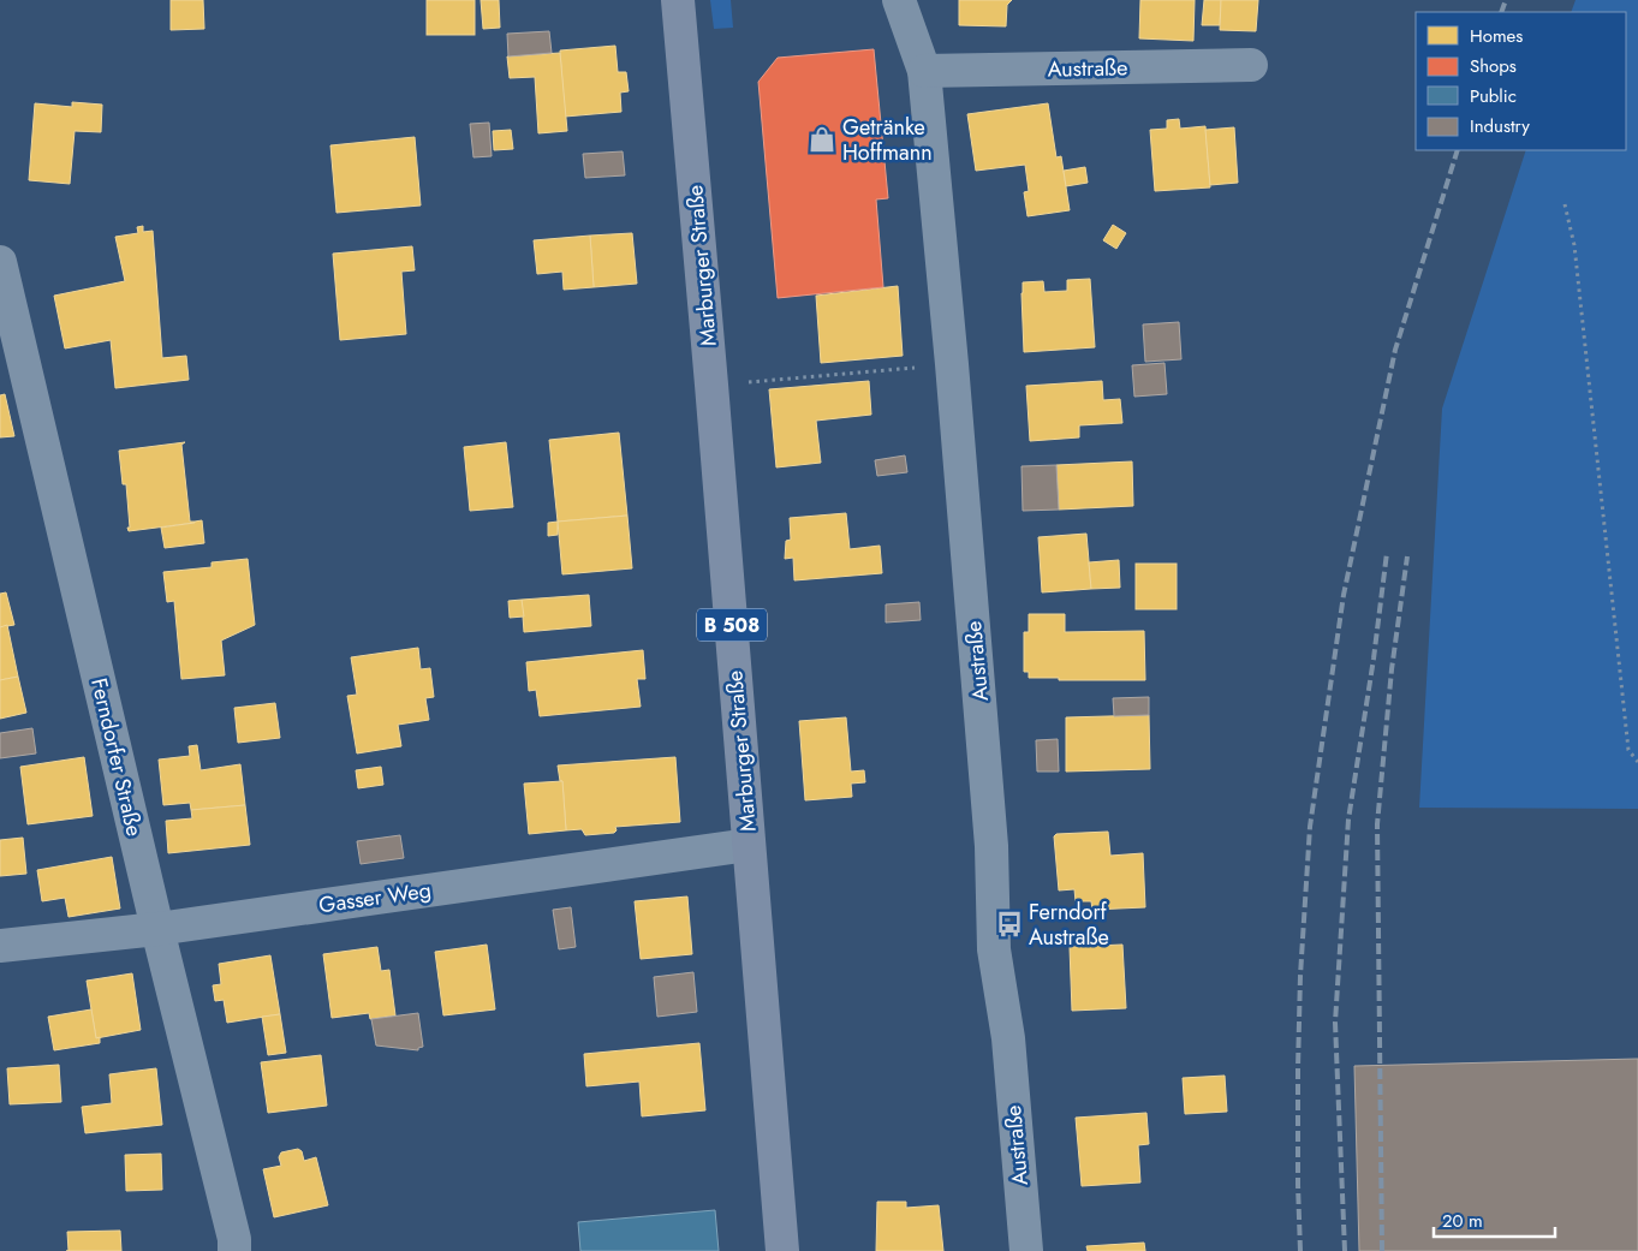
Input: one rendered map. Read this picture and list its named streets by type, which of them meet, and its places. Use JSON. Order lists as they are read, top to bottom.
{
  "streets": {
    "main road": ["Marburger Straße", "B 508"],
    "street": ["Austraße", "Ferndorfer Straße", "Gasser Weg"]
  },
  "crossings": [
    ["Marburger Straße", "Gasser Weg"],
    ["Ferndorfer Straße", "Gasser Weg"]
  ],
  "places": {
    "shop": ["Getränke Hoffmann"],
    "bus stop": ["Ferndorf Austraße"]
  },
  "legend": [
    "Homes",
    "Shops",
    "Public",
    "Industry"
  ],
  "scale_bar": "20 m"
}
